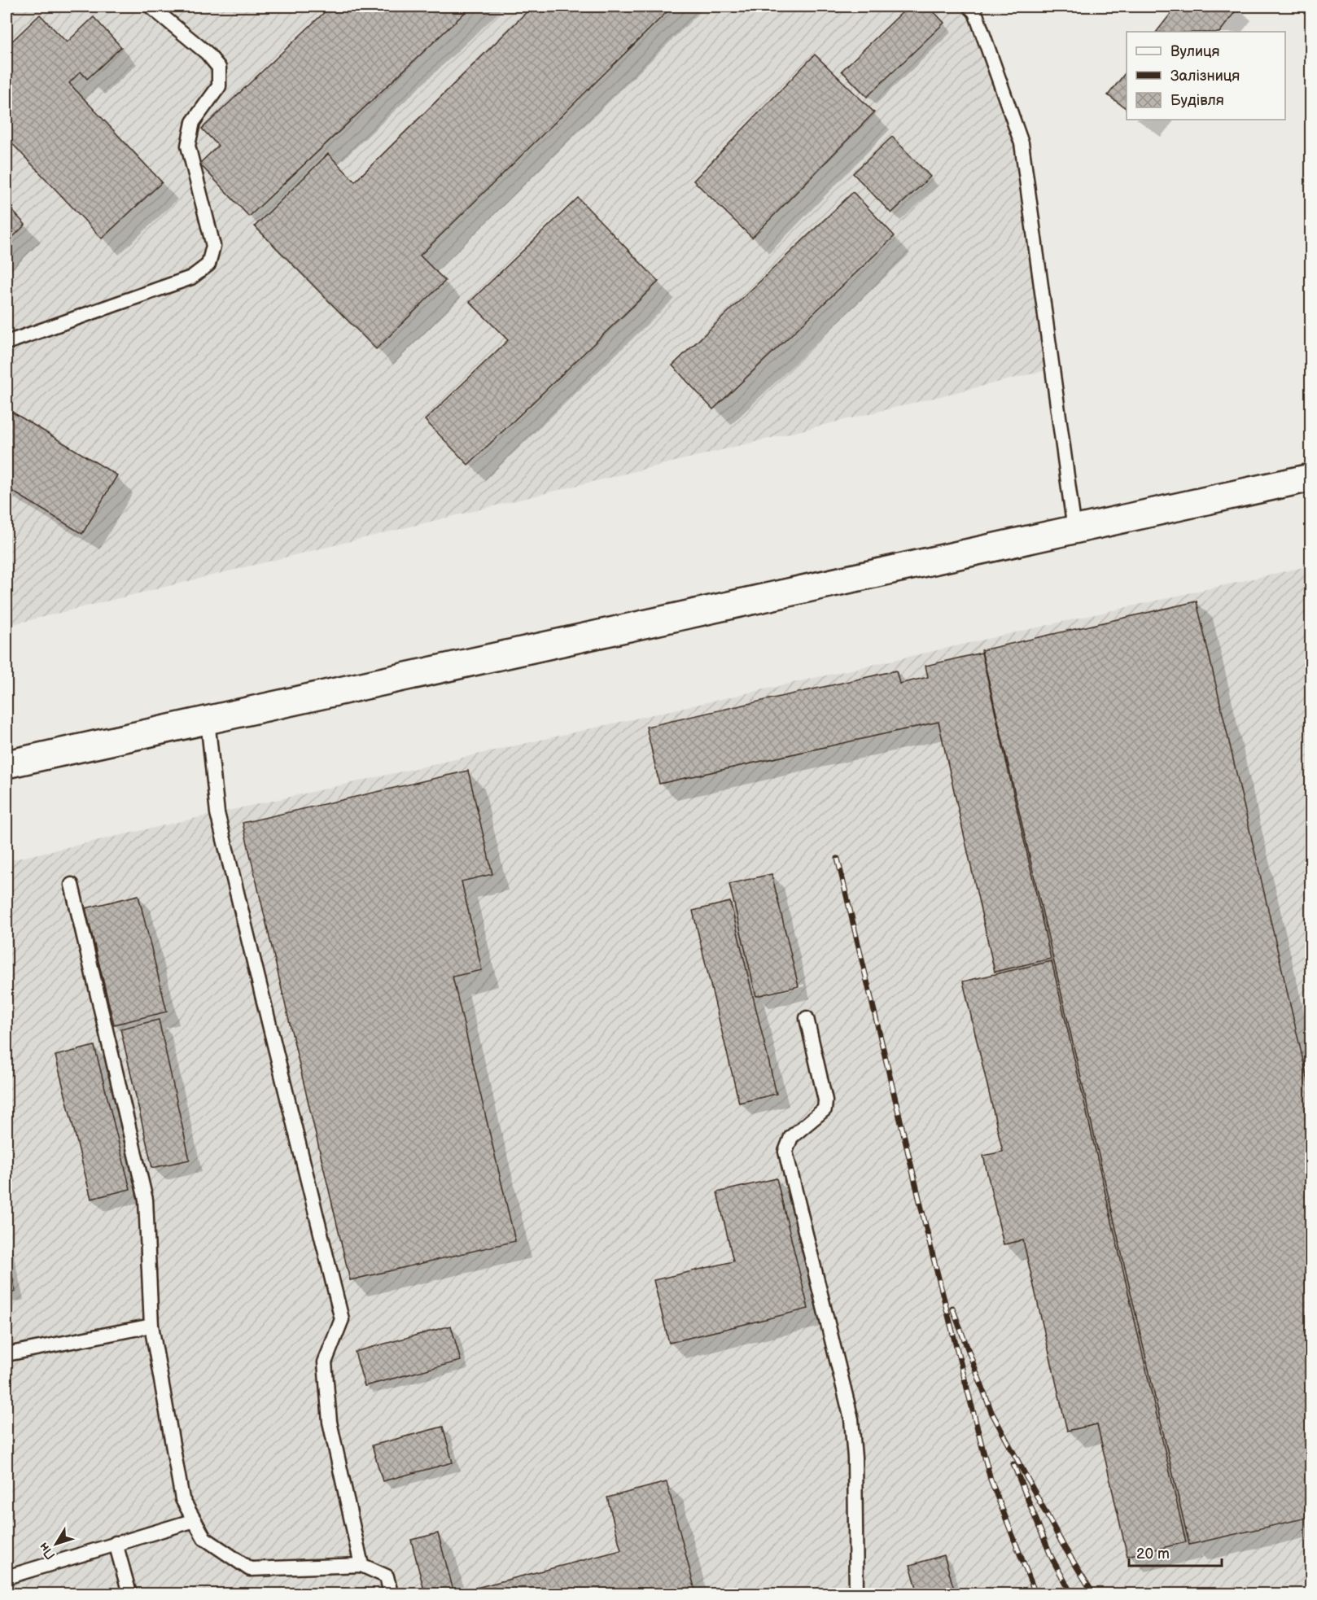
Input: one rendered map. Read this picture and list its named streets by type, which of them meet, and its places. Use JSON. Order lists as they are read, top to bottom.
{
  "legend": ["Вулиця", "Залізниця", "Будівля"],
  "scale_bar": "20 m",
  "north": "bottom left"
}
